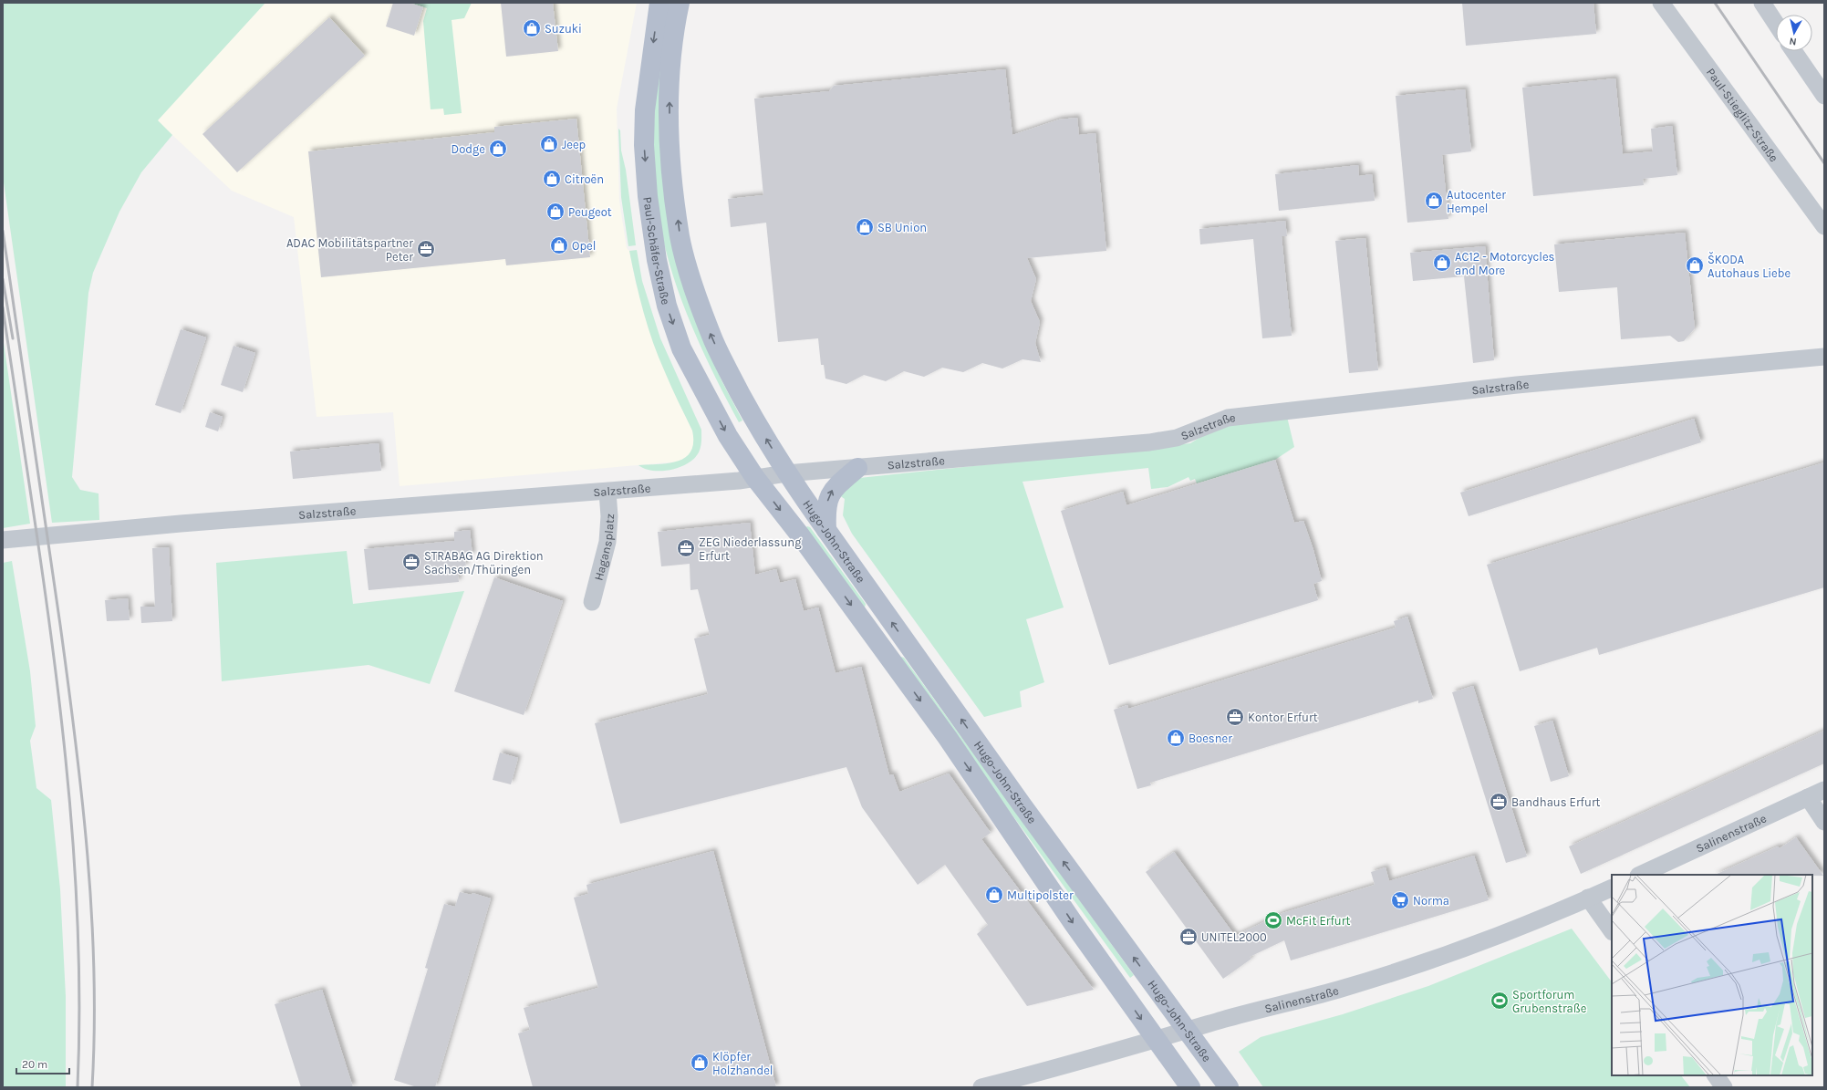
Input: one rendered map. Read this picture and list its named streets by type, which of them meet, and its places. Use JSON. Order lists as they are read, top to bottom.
{
  "streets": {
    "main road": ["Paul-Schäfer-Straße", "Hugo-John-Straße"],
    "street": [
      "Paul-Stieglitz-Straße",
      "Salzstraße",
      "Hagansplatz",
      "Salinenstraße"
    ]
  },
  "crossings": [
    ["Paul-Schäfer-Straße", "Salzstraße"],
    ["Paul-Schäfer-Straße", "Hugo-John-Straße"],
    ["Salzstraße", "Hugo-John-Straße"],
    ["Salzstraße", "Hagansplatz"],
    ["Hugo-John-Straße", "Salinenstraße"]
  ],
  "places": {
    "shop": [
      "Suzuki",
      "Jeep",
      "Dodge",
      "Citroën",
      "Autocenter Hempel",
      "Peugeot",
      "SB Union",
      "Opel",
      "AC12 - Motorcycles and More",
      "ŠKODA Autohaus Liebe",
      "Boesner",
      "Multipolster",
      "Klöpfer Holzhandel"
    ],
    "office": [
      "ADAC Mobilitätspartner Peter",
      "ZEG Niederlassung Erfurt",
      "STRABAG AG Direktion Sachsen/Thüringen",
      "Kontor Erfurt",
      "Bandhaus Erfurt",
      "UNITEL2000"
    ],
    "supermarket": ["Norma"],
    "sports": ["McFit Erfurt", "Sportforum Grubenstraße"]
  },
  "scale_bar": "20 m",
  "north": "bottom"
}
